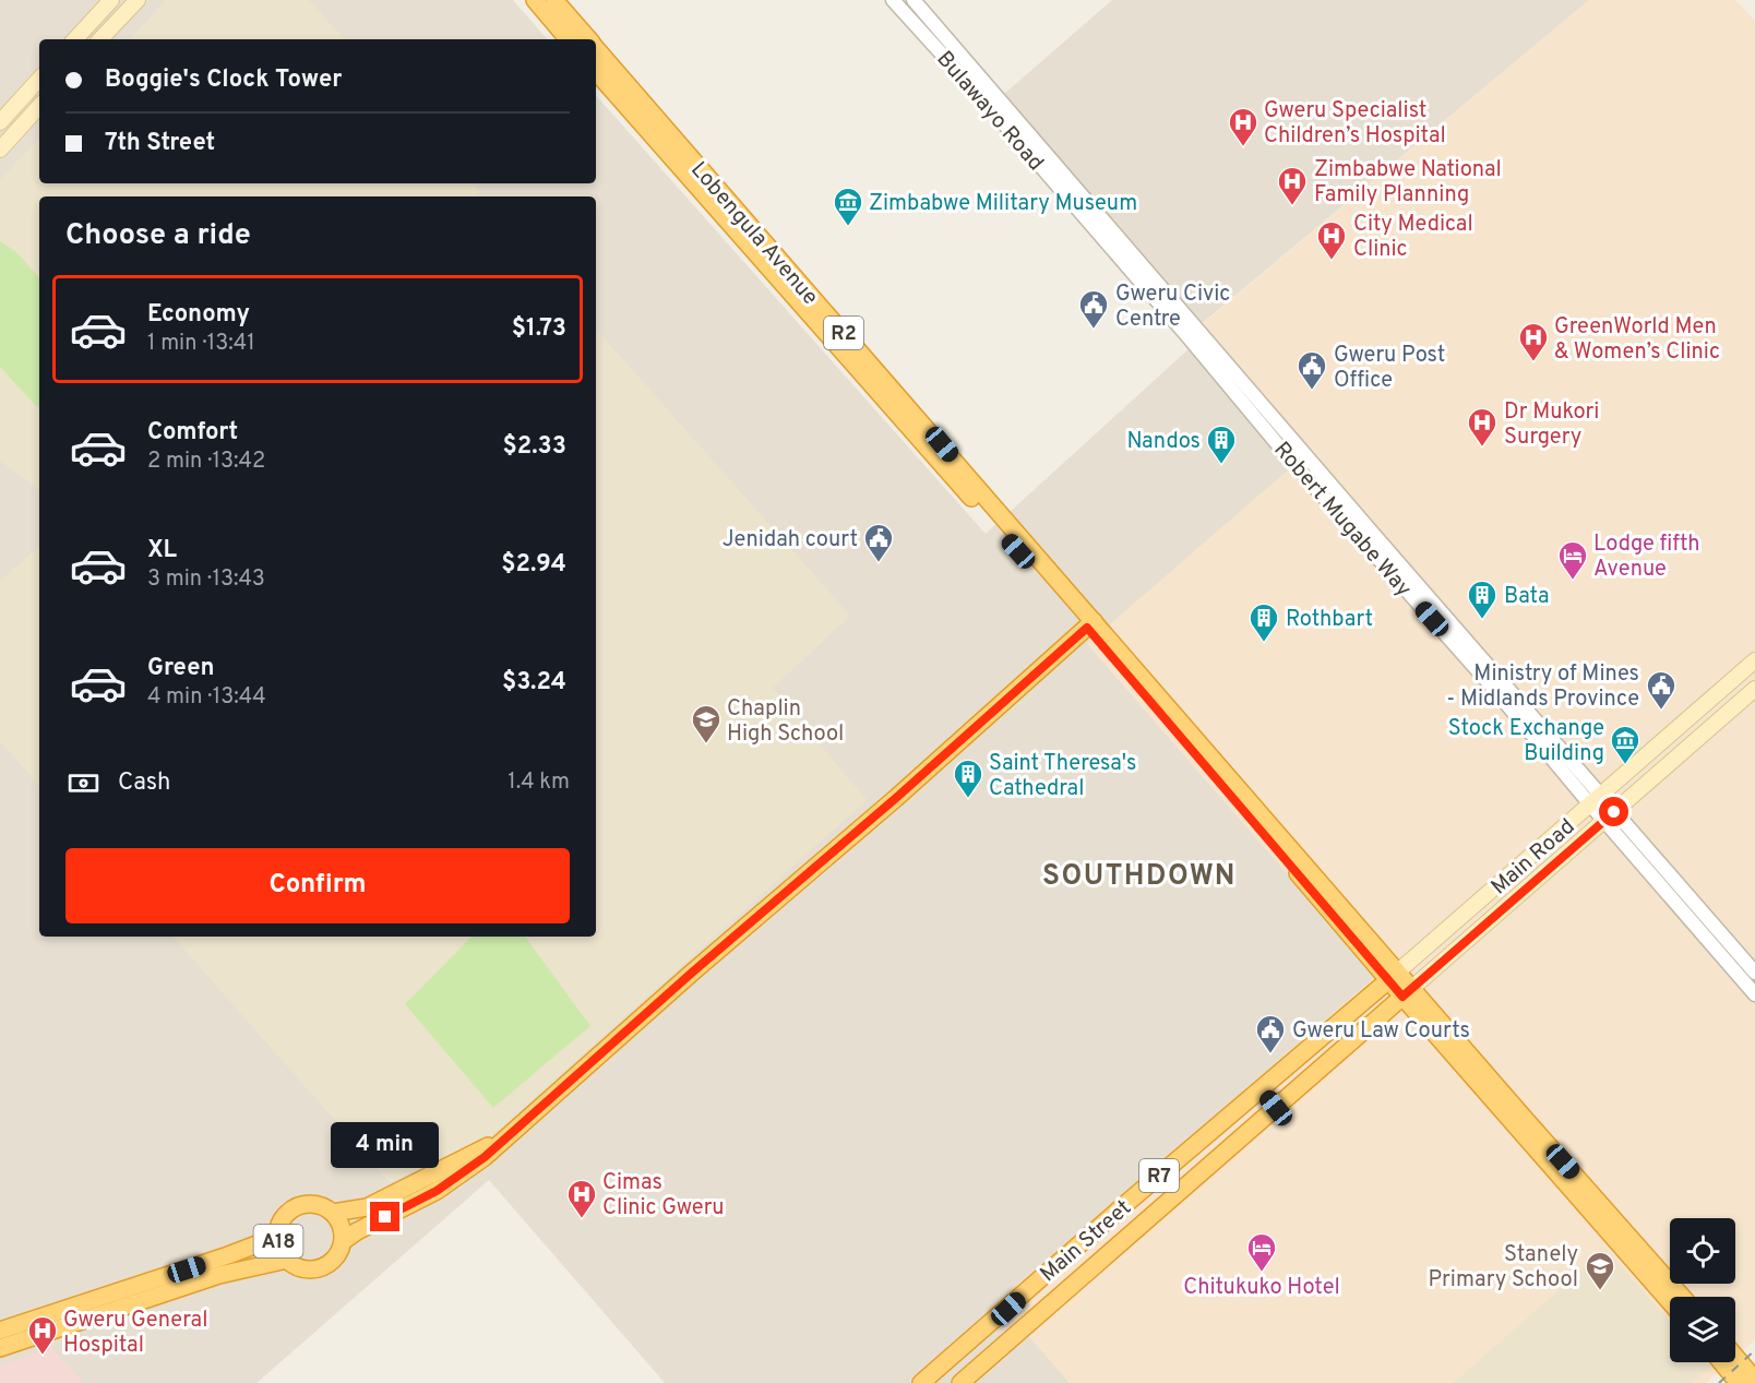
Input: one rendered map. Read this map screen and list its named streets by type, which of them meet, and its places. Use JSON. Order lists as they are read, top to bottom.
{
  "streets": {
    "highway": [
      "Lobengula Avenue",
      "R2",
      "R7",
      "Main Street",
      "A18"
    ],
    "main road": ["Main Road"],
    "street": ["Bulawayo Road", "Robert Mugabe Way"]
  },
  "crossings": [
    ["Bulawayo Road", "Robert Mugabe Way"],
    ["Lobengula Avenue", "Main Road"],
    ["Lobengula Avenue", "Main Street"],
    ["Lobengula Avenue", "A18"],
    ["Robert Mugabe Way", "Main Road"],
    ["Main Road", "Main Street"]
  ],
  "districts": ["SOUTHDOWN"],
  "places": {
    "hospital": [
      "Gweru Specialist Children’s Hospital",
      "Zimbabwe National Family Planning",
      "City Medical Clinic",
      "GreenWorld Men & Women’s Clinic",
      "Dr Mukori Surgery",
      "Cimas Clinic Gweru",
      "Gweru General Hospital"
    ],
    "museum": ["Zimbabwe Military Museum", "Stock Exchange Building"],
    "public building": [
      "Gweru Civic Centre",
      "Gweru Post Office",
      "Jenidah court",
      "Ministry of Mines - Midlands Province",
      "Gweru Law Courts"
    ],
    "building": [
      "Nandos",
      "Bata",
      "Rothbart",
      "Saint Theresa's Cathedral"
    ],
    "hotel": ["Lodge fifth Avenue", "Chitukuko Hotel"],
    "school or university": ["Chaplin High School", "Stanely Primary School"]
  },
  "page": {
    "banner": ["Boggie's Clock Tower", "7th Street"],
    "heading": "Choose a ride",
    "list": [
      {
        "name": "Economy",
        "note": "1 min · 13:41",
        "value": "$1.73"
      },
      {
        "name": "Comfort",
        "note": "2 min · 13:42",
        "value": "$2.33"
      },
      {
        "name": "XL",
        "note": "3 min · 13:43",
        "value": "$2.94"
      },
      {
        "name": "Green",
        "note": "4 min · 13:44",
        "value": "$3.24"
      }
    ],
    "pay": ["Cash", "1.4 km"],
    "buttons": "Confirm",
    "bubble": "4 min"
  }
}
